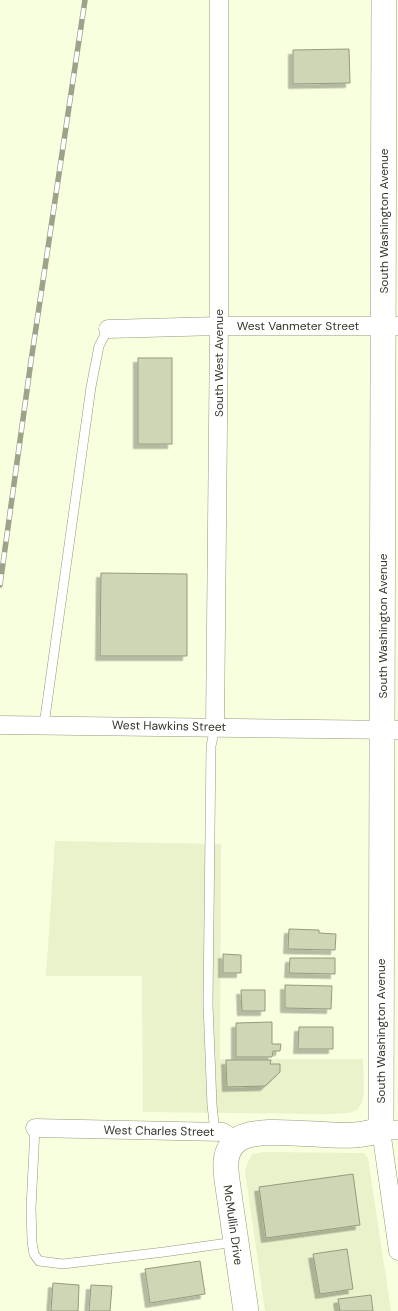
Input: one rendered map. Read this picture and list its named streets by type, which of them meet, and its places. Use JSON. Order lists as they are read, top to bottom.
{
  "streets": {
    "main road": ["South Washington Avenue", "West Charles Street", "McMullin Drive"],
    "street": ["West Vanmeter Street", "South West Avenue", "West Hawkins Street"]
  },
  "crossings": [
    ["South Washington Avenue", "West Vanmeter Street"],
    ["South Washington Avenue", "West Hawkins Street"],
    ["South Washington Avenue", "West Charles Street"],
    ["West Vanmeter Street", "South West Avenue"],
    ["South West Avenue", "West Hawkins Street"],
    ["West Charles Street", "McMullin Drive"]
  ]
}
